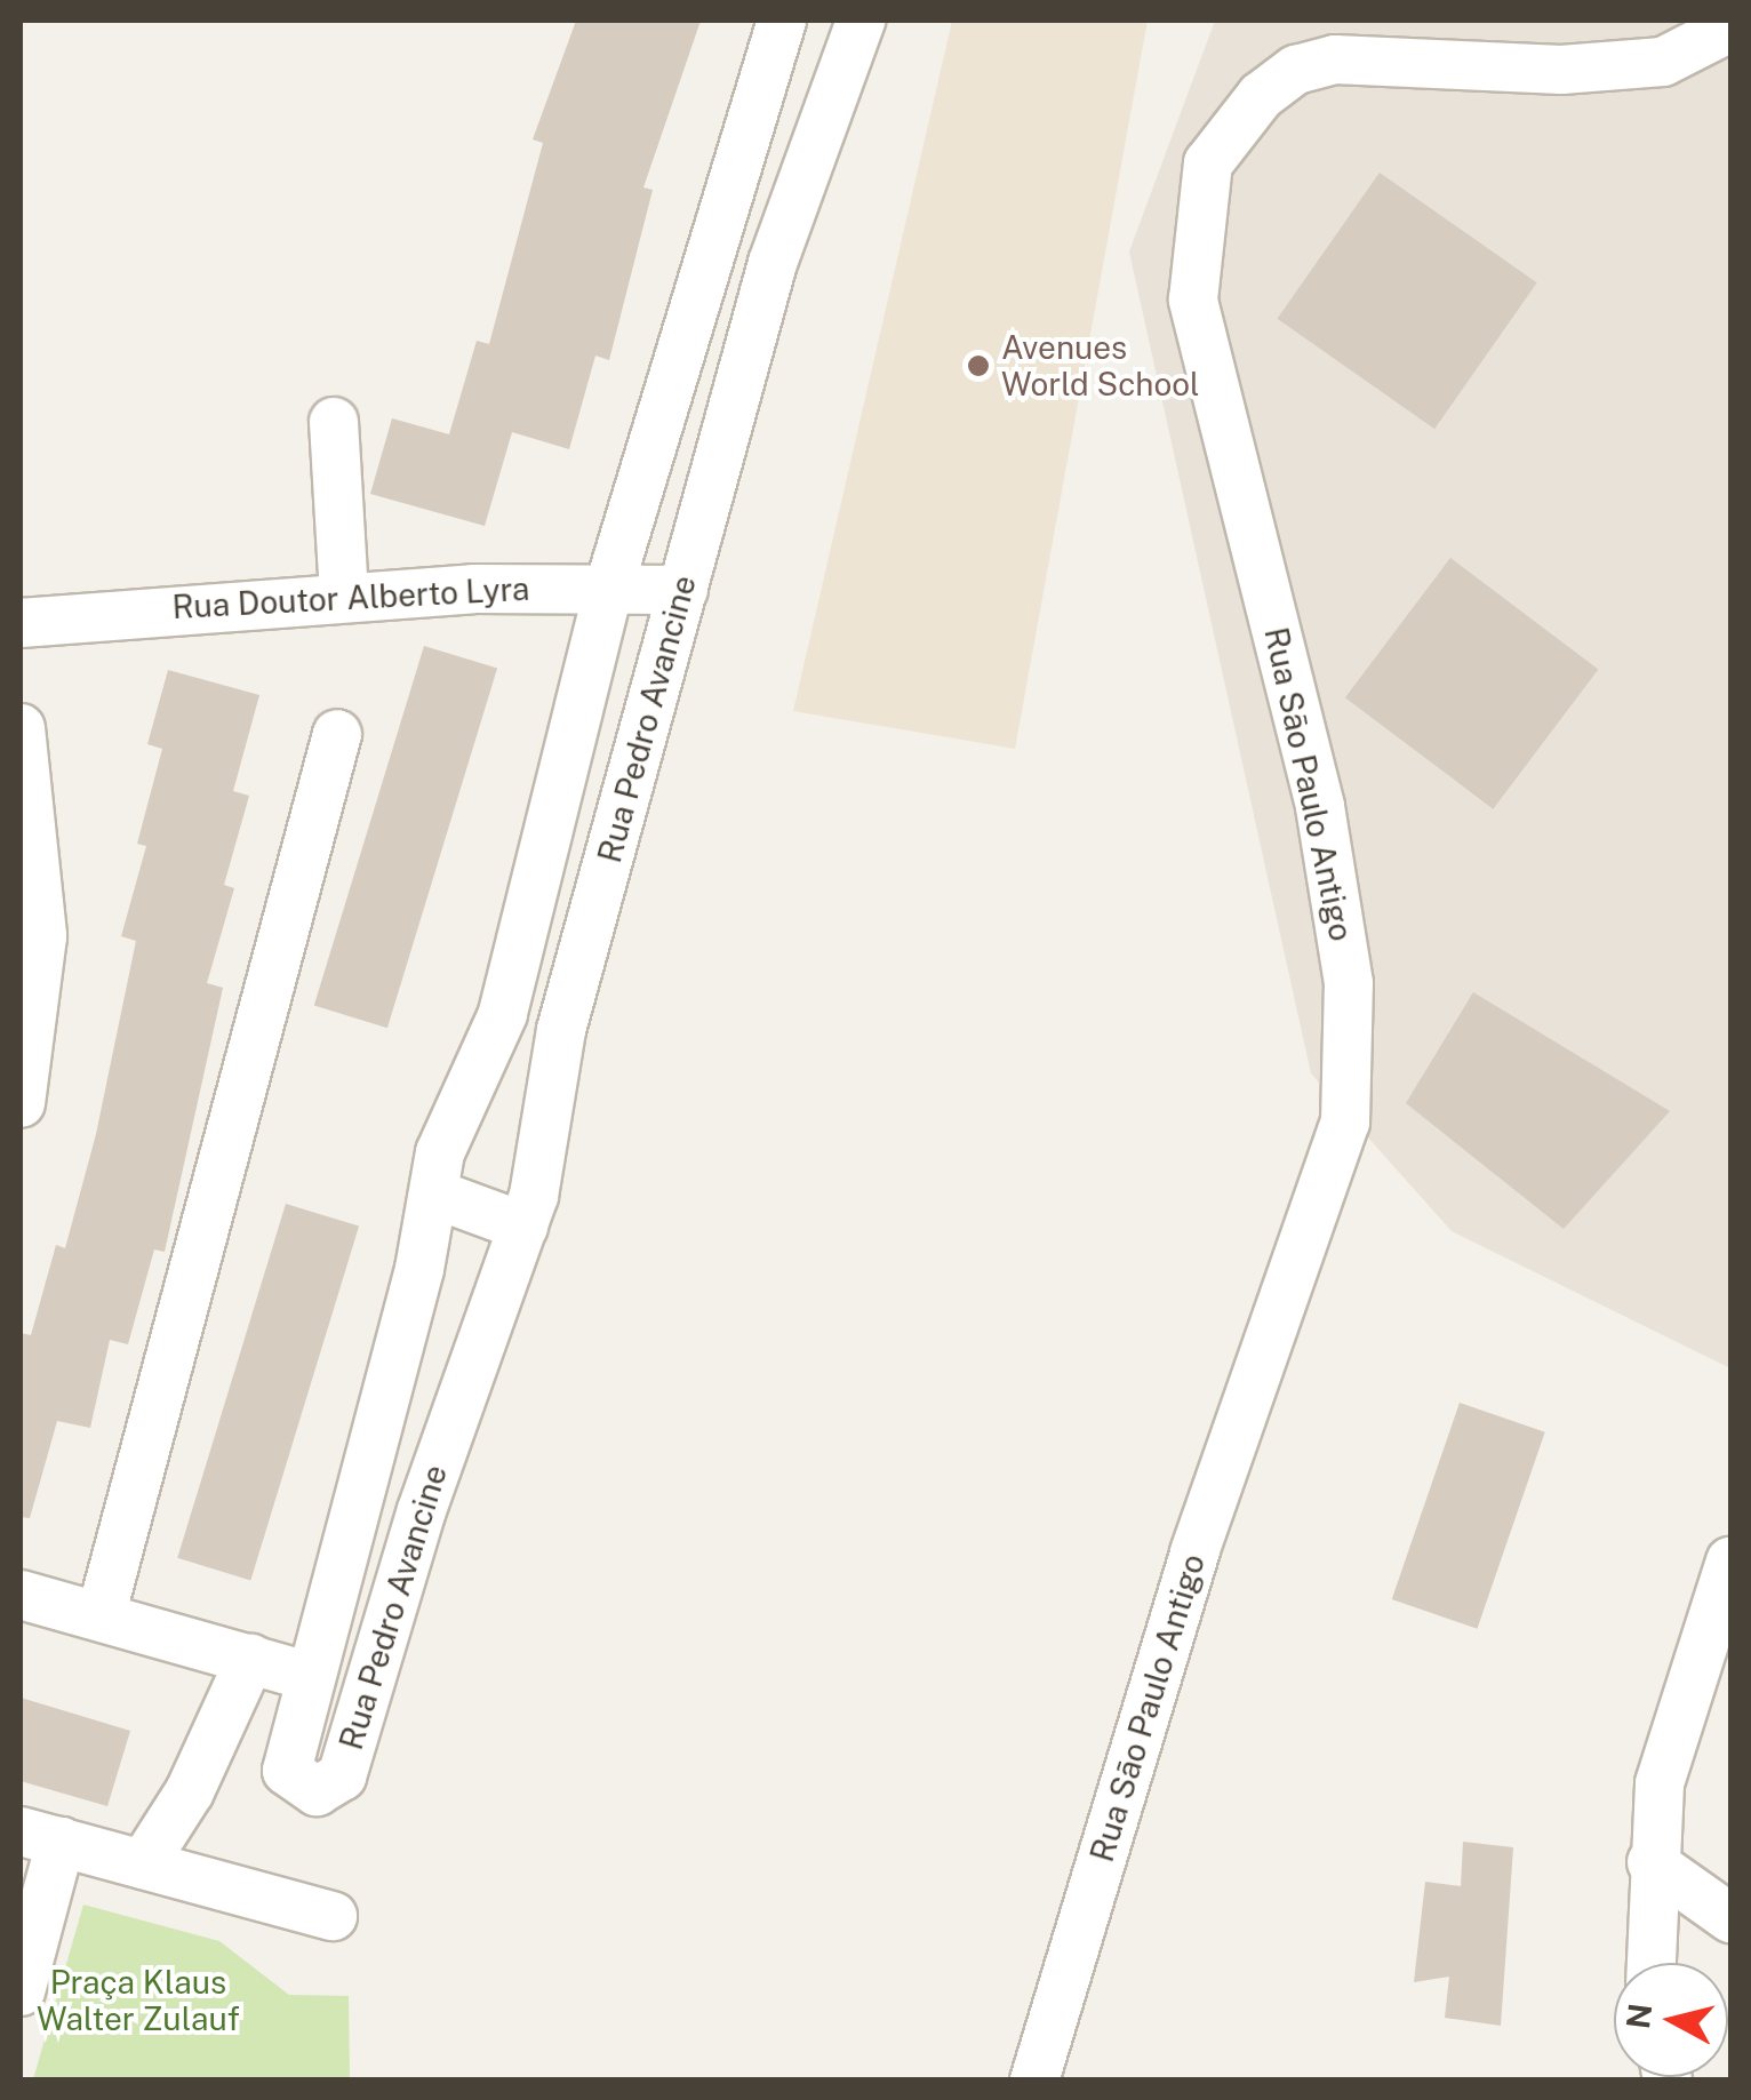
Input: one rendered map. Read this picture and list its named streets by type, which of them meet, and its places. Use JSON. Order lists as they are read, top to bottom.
{
  "streets": {
    "street": ["Rua Doutor Alberto Lyra", "Rua Pedro Avancine", "Rua São Paulo Antigo"]
  },
  "crossings": [
    ["Rua Doutor Alberto Lyra", "Rua Pedro Avancine"]
  ],
  "parks": ["Praça Klaus Walter Zulauf"],
  "places": ["Avenues World School"],
  "north": "left"
}
